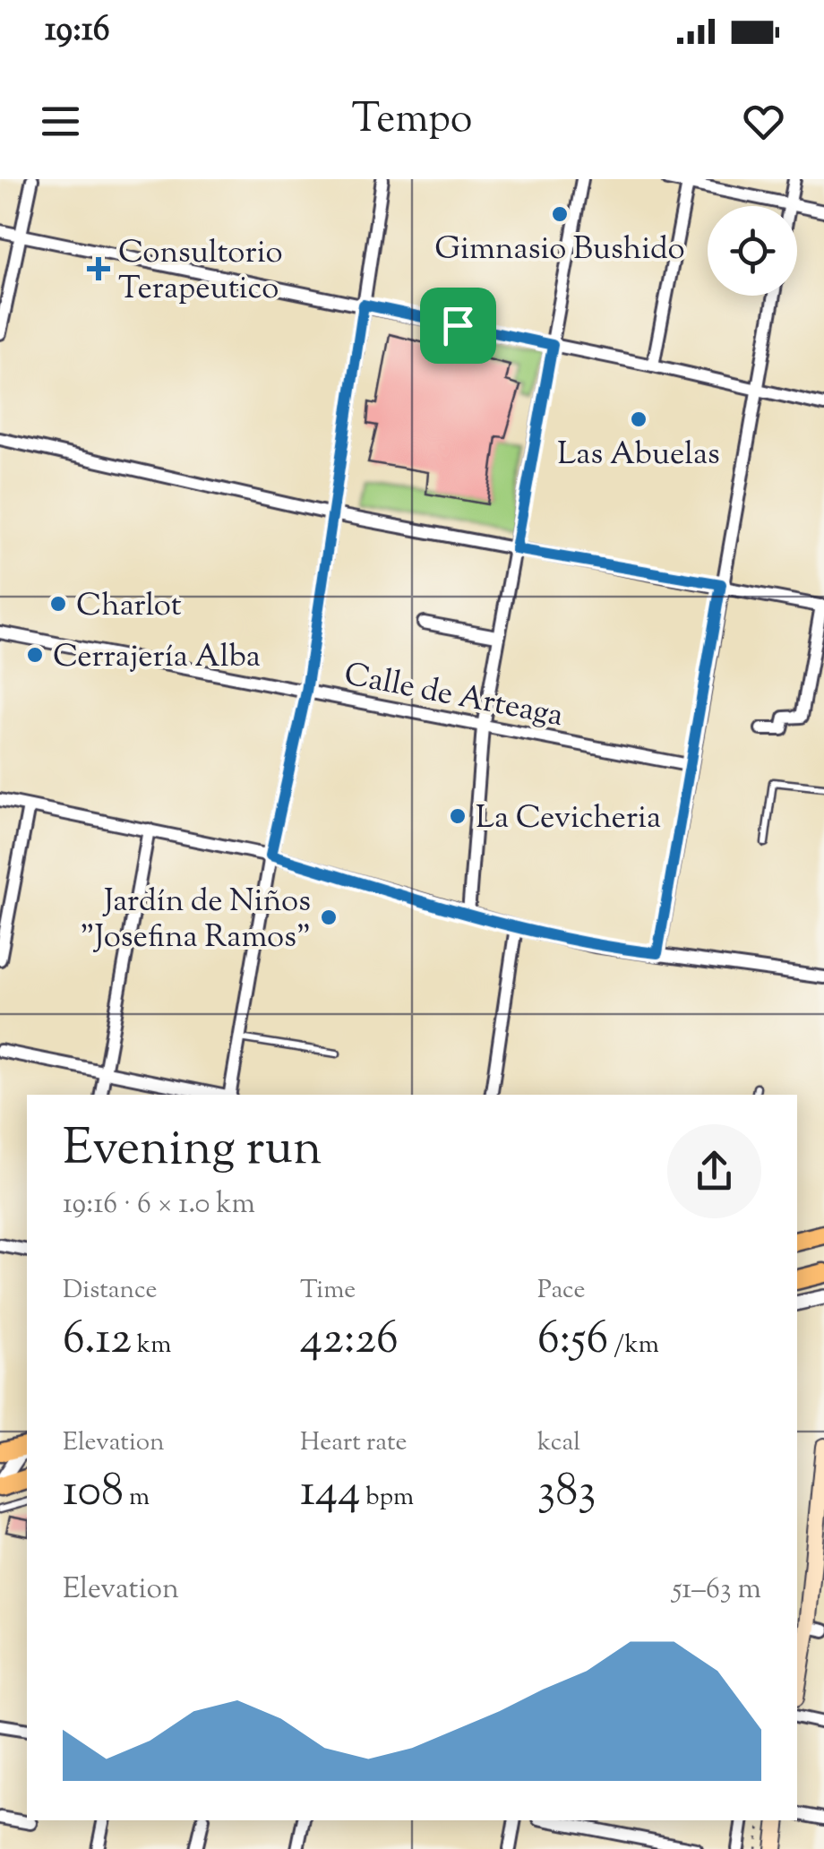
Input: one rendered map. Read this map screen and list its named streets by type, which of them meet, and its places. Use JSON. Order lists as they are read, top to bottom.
{
  "streets": {
    "street": ["Calle de Arteaga"]
  },
  "places": {
    "other": [
      "Gimnasio Bushido",
      "Las Abuelas",
      "Charlot",
      "Cerrajería Alba",
      "La Cevicheria",
      "Jardín de Niños \"Josefina Ramos\""
    ],
    "health": ["Consultorio Terapeutico"]
  },
  "page": {
    "status": "19:16",
    "header": "Tempo",
    "heading": ["Evening run", "19:16 · 6 × 1.0 km"],
    "stats": [
      ["Distance", "6.12 km"],
      ["Time", "42:26"],
      ["Pace", "6:56 /km"],
      ["Elevation", "108 m"],
      ["Heart rate", "144 bpm"],
      ["kcal", "383"]
    ],
    "chart": ["Elevation", "51–63 m"]
  }
}
